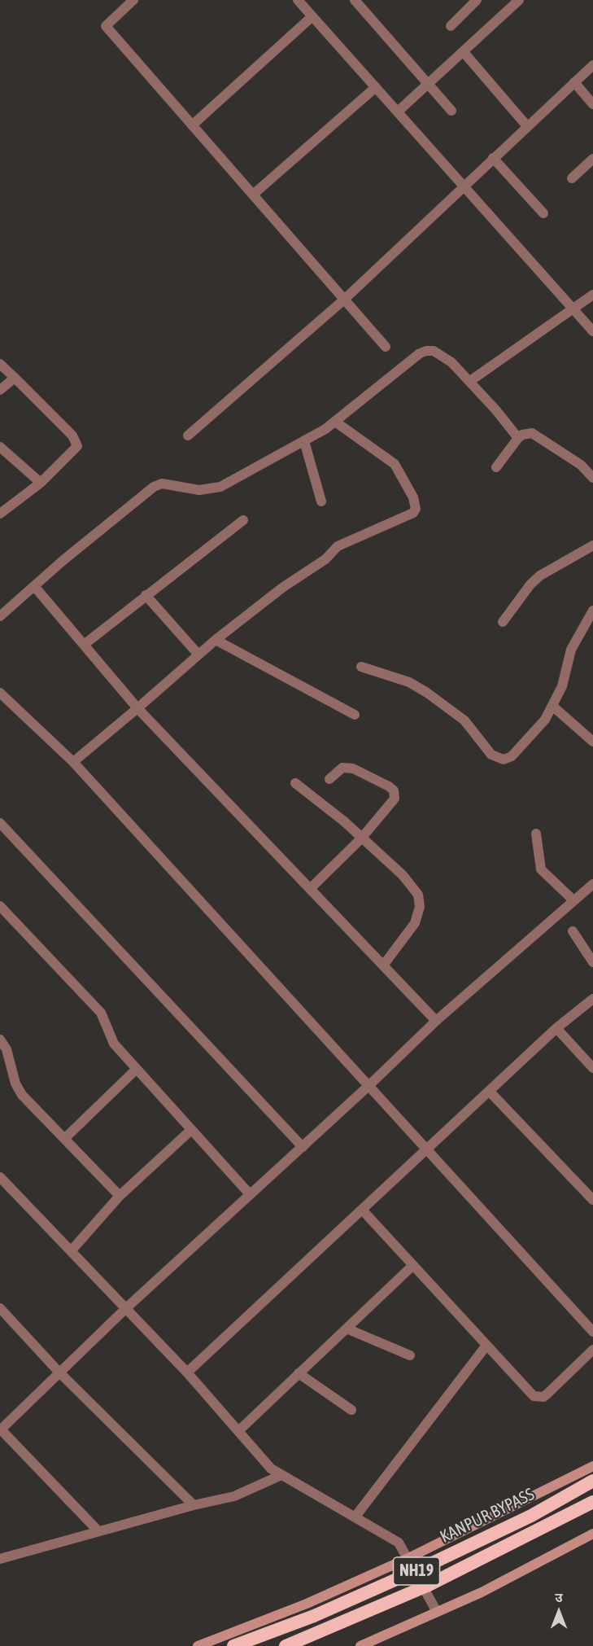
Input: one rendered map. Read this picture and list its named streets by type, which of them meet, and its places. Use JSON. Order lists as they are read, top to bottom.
{
  "streets": {
    "highway": ["KANPUR BYPASS", "NH19"]
  },
  "north": "top"
}
